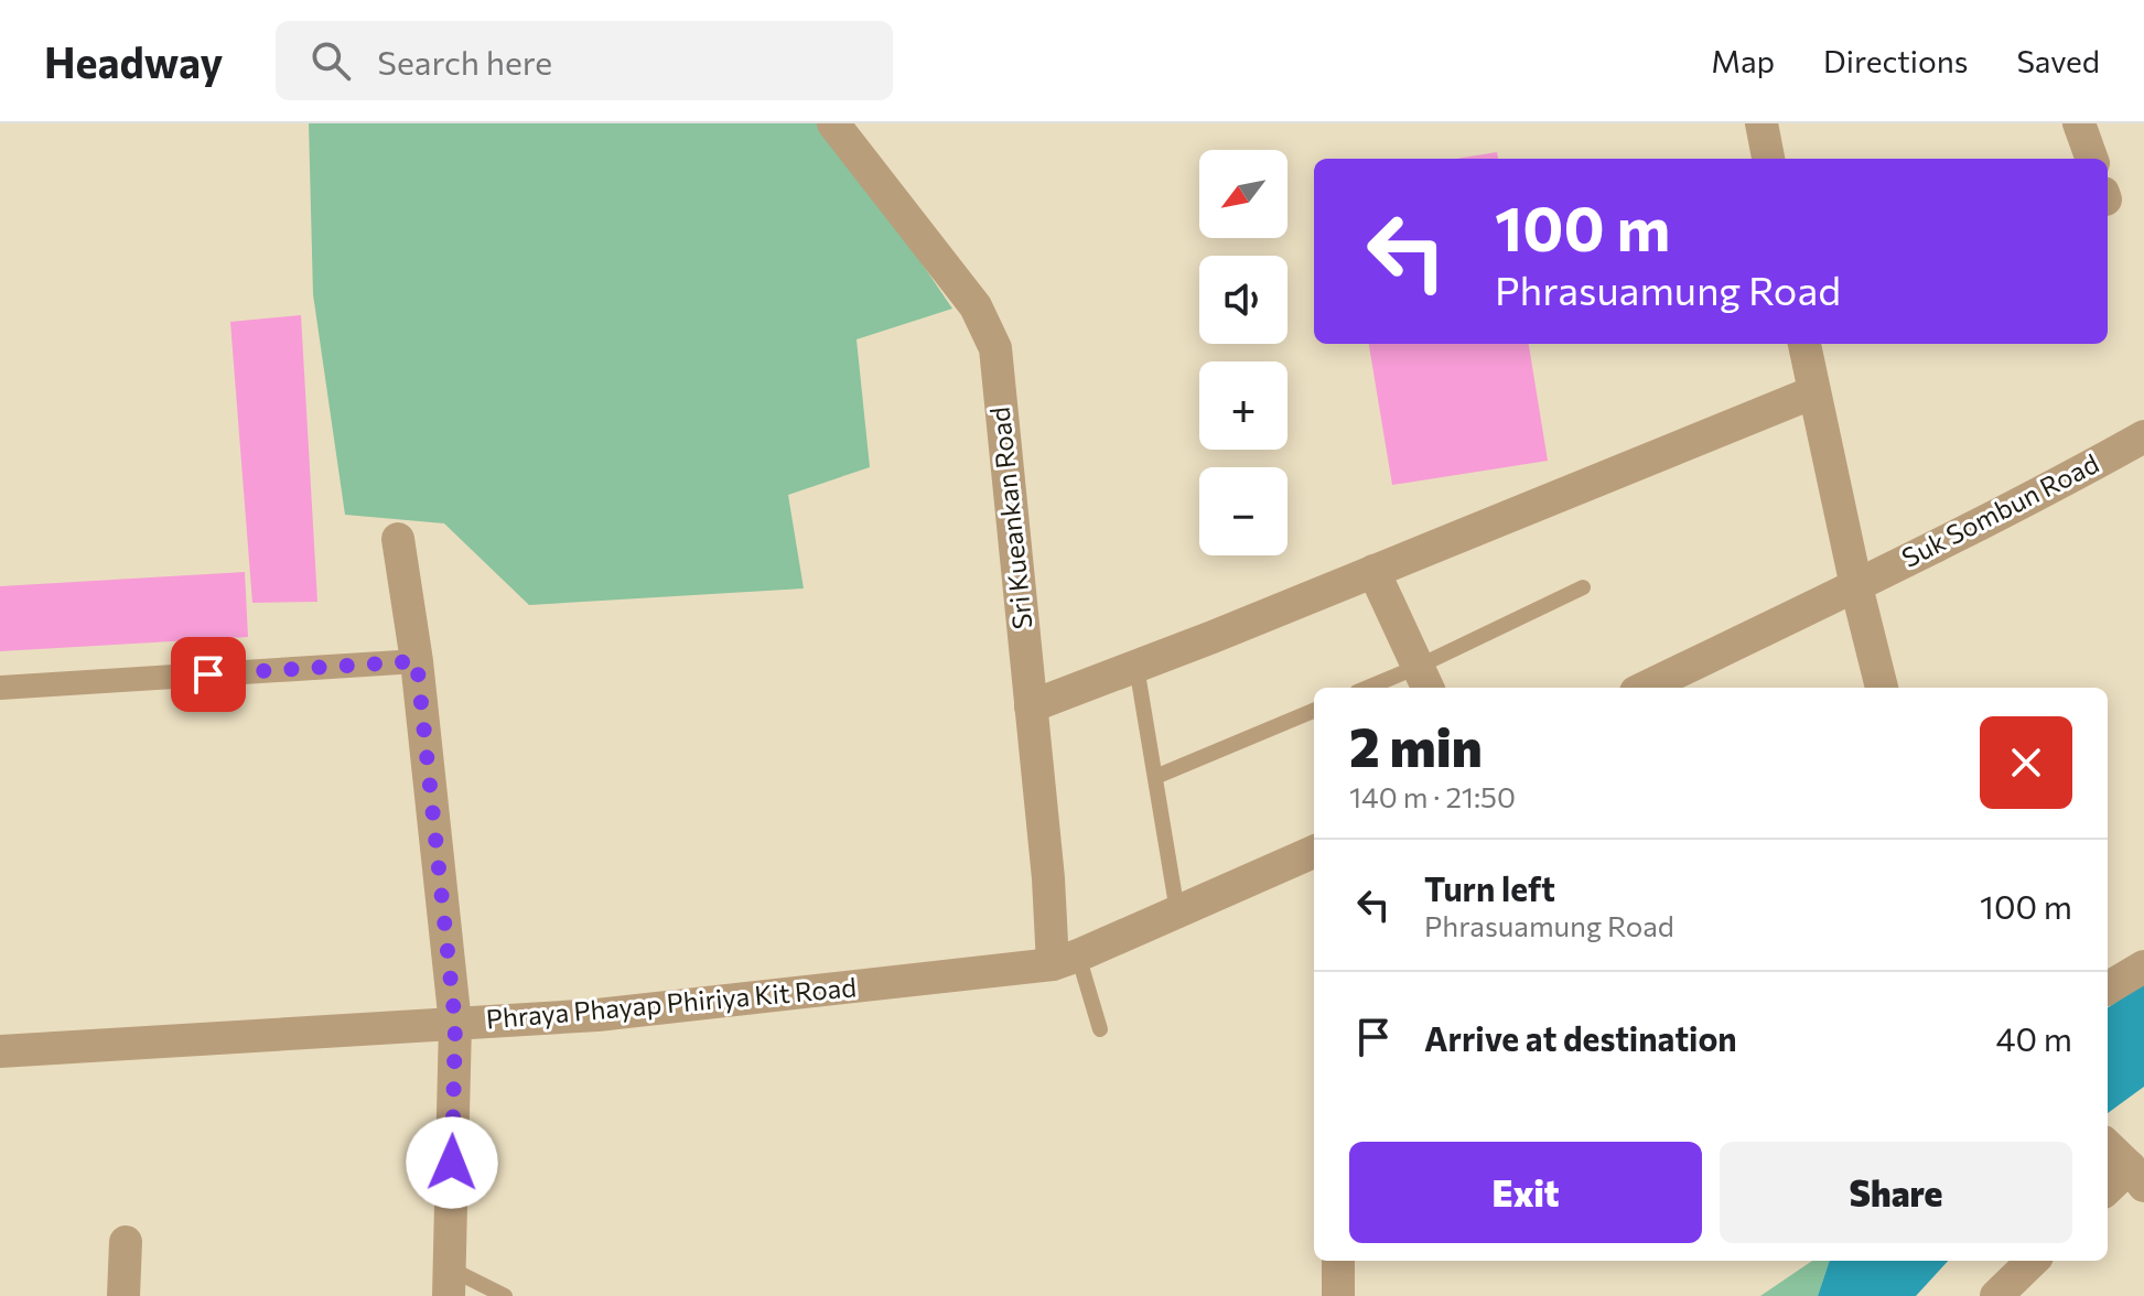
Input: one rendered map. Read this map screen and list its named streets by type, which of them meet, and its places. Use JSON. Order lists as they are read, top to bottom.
{
  "streets": {
    "street": ["Suk Sombun Road", "Sri Kueankan Road", "Phraya Phayap Phiriya Kit Road"]
  },
  "crossings": [
    ["Sri Kueankan Road", "Phraya Phayap Phiriya Kit Road"]
  ],
  "north": "bottom left",
  "page": {
    "header": "Headway",
    "search": "Search here",
    "nav": ["Map", "Directions", "Saved"],
    "map_buttons": ["+", "−"],
    "turn": ["100 m", "Phrasuamung Road"],
    "heading": ["2 min", "140 m · 21:50"],
    "list": [
      {
        "name": "Turn left",
        "note": "Phrasuamung Road",
        "value": "100 m"
      },
      {
        "name": "Arrive at destination",
        "value": "40 m"
      }
    ],
    "buttons": ["Exit", "Share"]
  }
}
